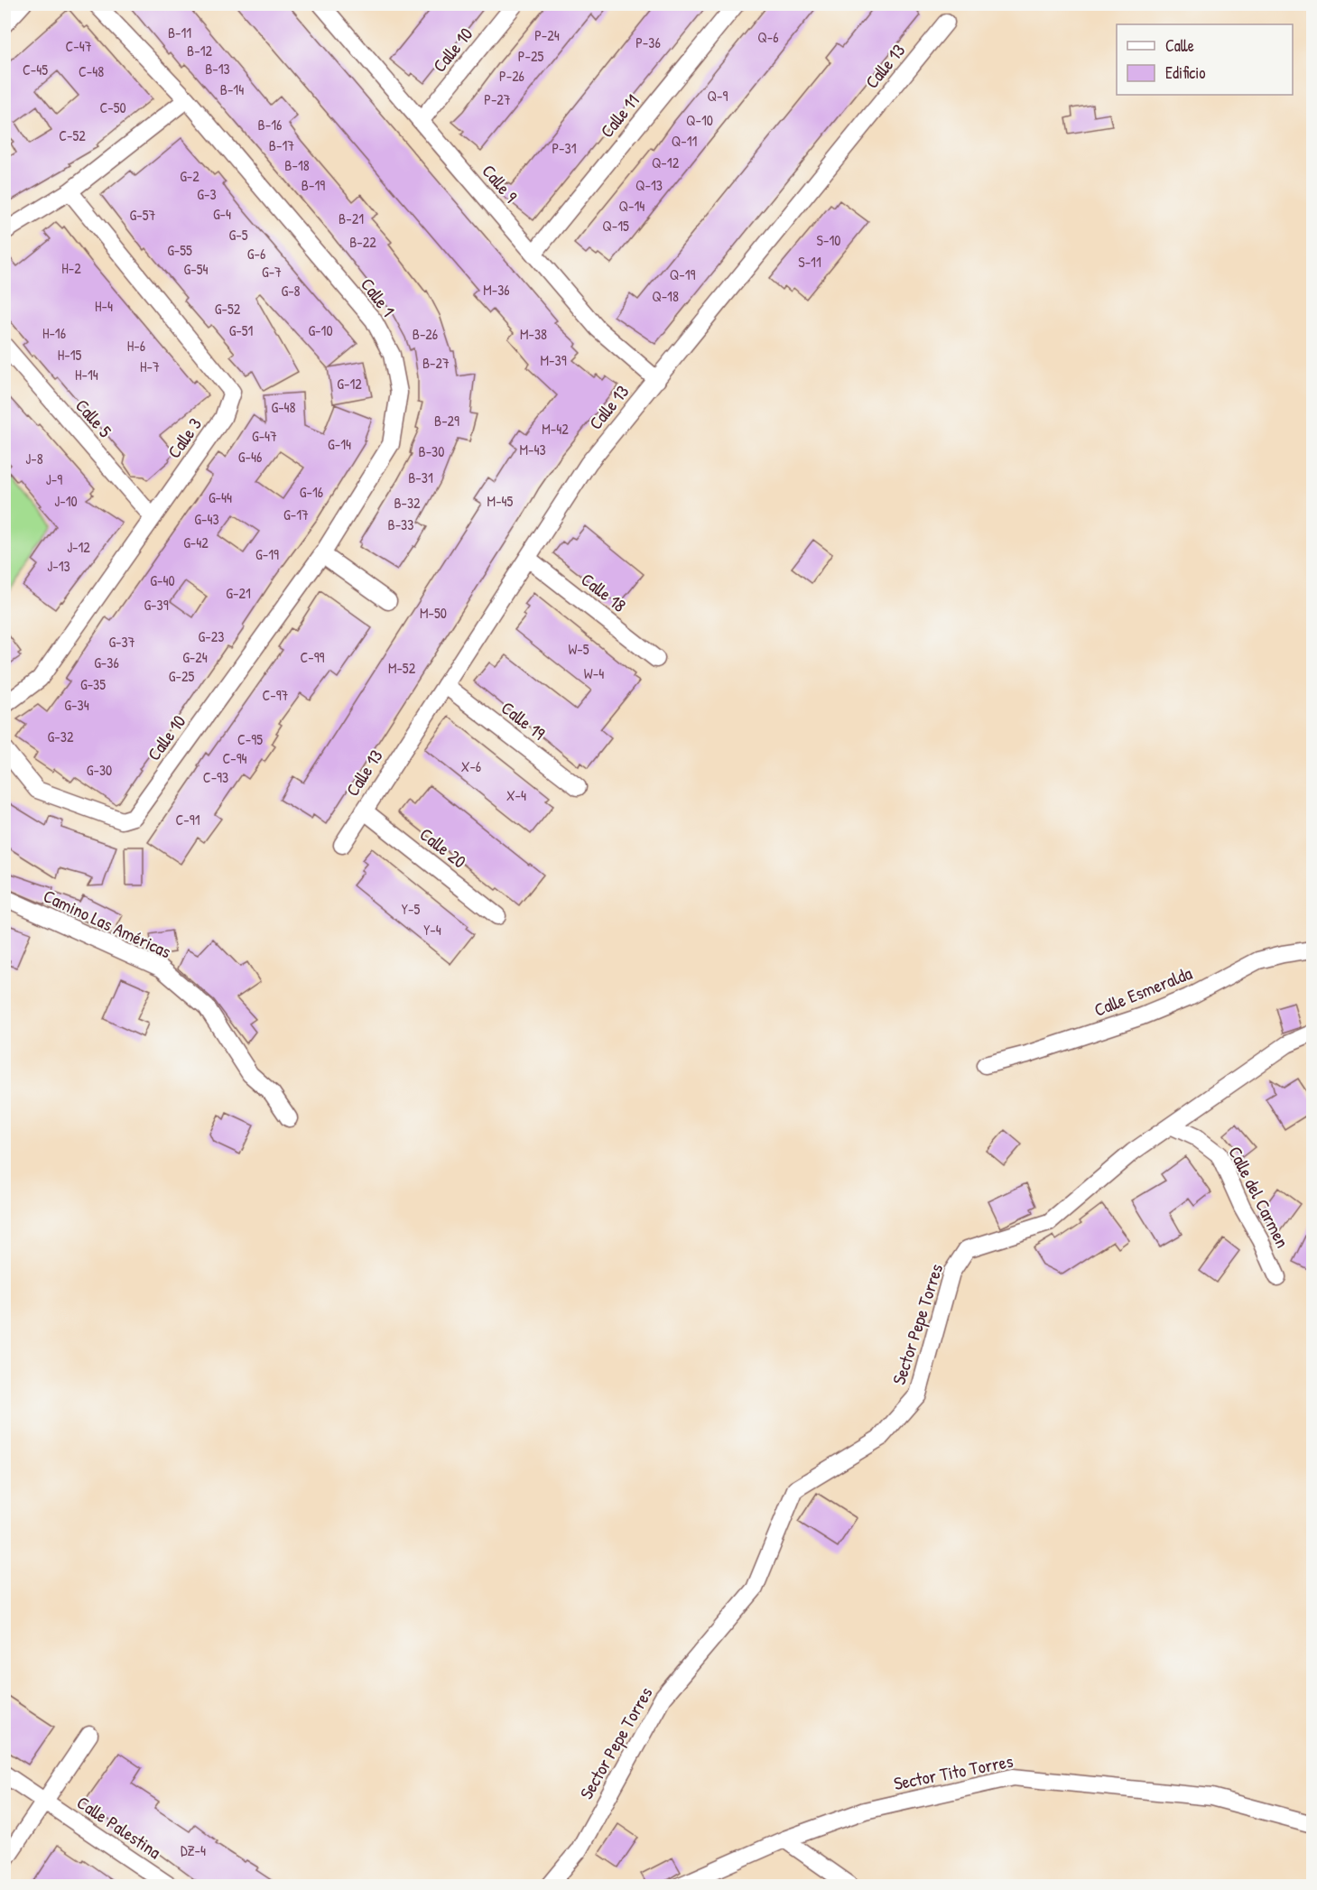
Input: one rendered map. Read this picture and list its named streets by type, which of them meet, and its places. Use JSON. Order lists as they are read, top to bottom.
{
  "streets": {
    "street": [
      "Calle 10",
      "Calle 13",
      "Calle 11",
      "Calle 9",
      "Calle 1",
      "Calle 5",
      "Calle 3",
      "Calle 18",
      "Calle 19",
      "Calle 20",
      "Camino Las Américas",
      "Calle Esmeralda",
      "Calle del Carmen",
      "Sector Pepe Torres",
      "Sector Tito Torres",
      "Calle Palestina"
    ]
  },
  "crossings": [
    ["Calle 10", "Calle 9"],
    ["Calle 10", "Calle 1"],
    ["Calle 13", "Calle 9"],
    ["Calle 13", "Calle 18"],
    ["Calle 13", "Calle 19"],
    ["Calle 13", "Calle 20"],
    ["Calle 11", "Calle 9"],
    ["Calle 5", "Calle 3"],
    ["Calle del Carmen", "Sector Pepe Torres"]
  ],
  "house_numbers": [
    "B-11",
    "P-24",
    "Q-6",
    "P-36",
    "C-47",
    "B-12",
    "P-25",
    "B-13",
    "C-45",
    "C-48",
    "P-26",
    "B-14",
    "Q-9",
    "P-27",
    "C-50",
    "Q-10",
    "B-16",
    "C-52",
    "Q-11",
    "B-17",
    "P-31",
    "Q-12",
    "B-18",
    "G-2",
    "B-19",
    "Q-13",
    "G-3",
    "Q-14",
    "G-4",
    "G-57",
    "B-21",
    "Q-15",
    "G-5",
    "S-10",
    "B-22",
    "G-55",
    "G-6",
    "S-11",
    "H-2",
    "G-54",
    "G-7",
    "Q-19",
    "M-36",
    "G-8",
    "Q-18",
    "H-4",
    "G-52",
    "G-51",
    "G-10",
    "H-16",
    "B-26",
    "M-38",
    "H-6",
    "H-15",
    "M-39",
    "B-27",
    "H-7",
    "H-14",
    "G-12",
    "G-48",
    "B-29",
    "M-42",
    "G-47",
    "G-14",
    "M-43",
    "B-30",
    "G-46",
    "J-8",
    "B-31",
    "J-9",
    "G-16",
    "G-44",
    "J-10",
    "M-45",
    "B-32",
    "G-17",
    "G-43",
    "B-33",
    "G-42",
    "J-12",
    "G-19",
    "J-13",
    "G-40",
    "G-21",
    "G-39",
    "M-50",
    "G-23",
    "G-37",
    "W-5",
    "G-24",
    "C-99",
    "G-36",
    "M-52",
    "W-4",
    "G-25",
    "G-35",
    "C-97",
    "G-34",
    "G-32",
    "C-95",
    "C-94",
    "X-6",
    "G-30",
    "C-93",
    "X-4",
    "C-91",
    "Y-5",
    "Y-4",
    "DZ-4"
  ],
  "legend": ["Calle", "Edificio"]
}
